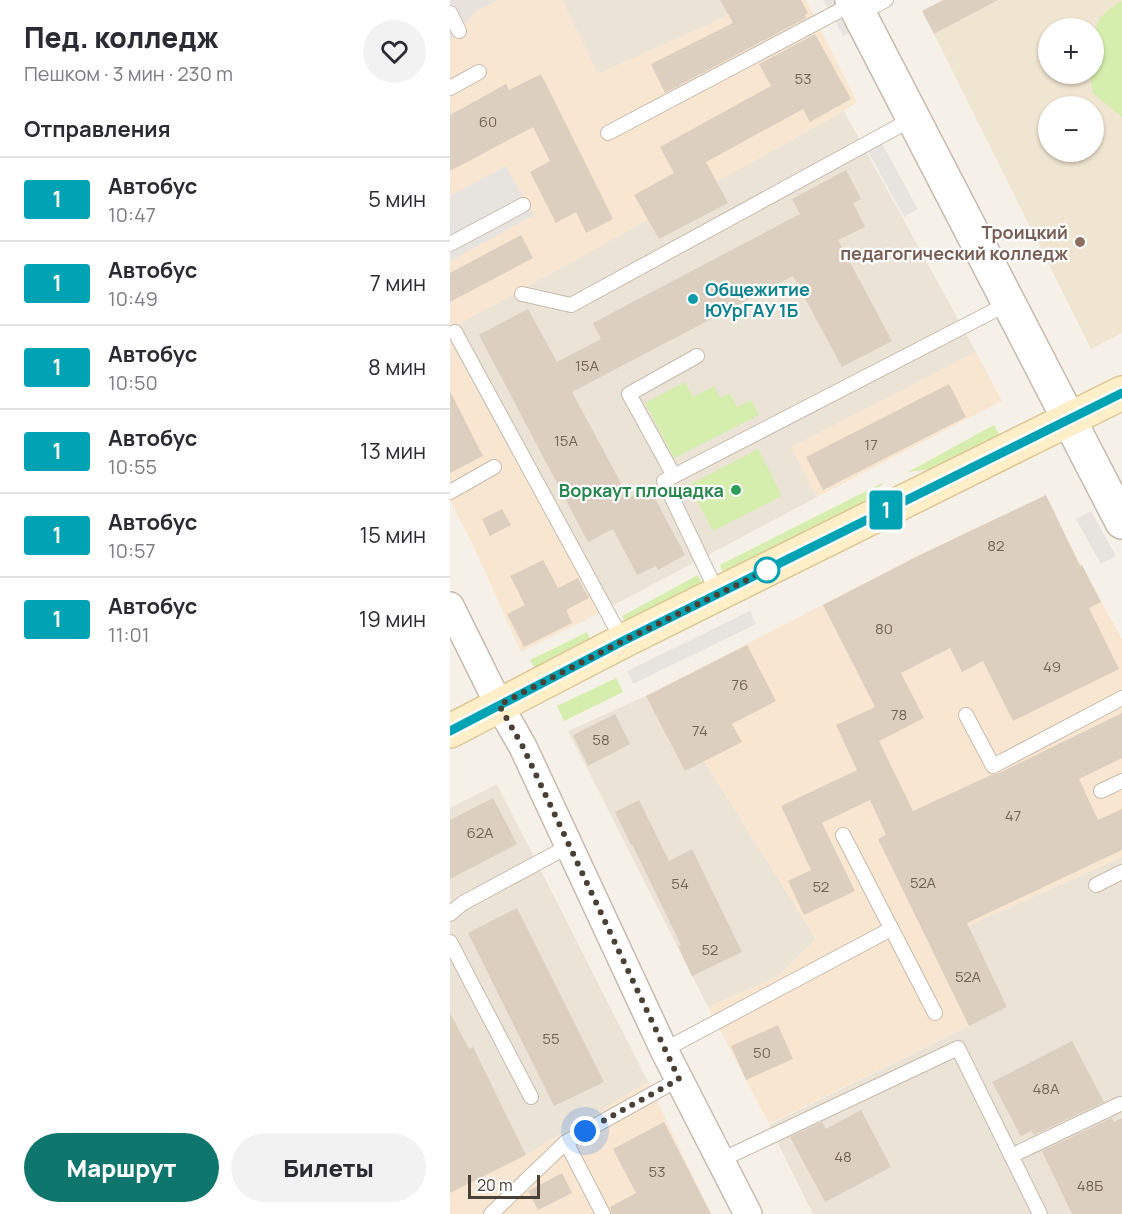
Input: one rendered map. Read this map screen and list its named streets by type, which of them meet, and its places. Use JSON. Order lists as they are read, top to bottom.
{
  "places": ["Троицкий педагогический колледж", "Общежитие ЮУрГАУ 1Б", "Воркаут площадка"],
  "lines": ["bus line 1"],
  "house_numbers": [
    "53",
    "60",
    "15А",
    "15А",
    "17",
    "82",
    "80",
    "49",
    "76",
    "78",
    "74",
    "58",
    "47",
    "62А",
    "52А",
    "54",
    "52",
    "52",
    "52А",
    "55",
    "50",
    "48А",
    "48",
    "53",
    "48Б"
  ],
  "scale_bar": "20 m",
  "page": {
    "heading": [
      ["Пед. колледж", "Пешком · 3 мин · 230 m"],
      "Отправления"
    ],
    "on_map": "1",
    "map_buttons": ["+", "−"],
    "list": [
      {
        "mark": "1",
        "name": "Автобус",
        "note": "10:47",
        "value": "5 мин"
      },
      {
        "mark": "1",
        "name": "Автобус",
        "note": "10:49",
        "value": "7 мин"
      },
      {
        "mark": "1",
        "name": "Автобус",
        "note": "10:50",
        "value": "8 мин"
      },
      {
        "mark": "1",
        "name": "Автобус",
        "note": "10:55",
        "value": "13 мин"
      },
      {
        "mark": "1",
        "name": "Автобус",
        "note": "10:57",
        "value": "15 мин"
      },
      {
        "mark": "1",
        "name": "Автобус",
        "note": "11:01",
        "value": "19 мин"
      }
    ],
    "buttons": ["Маршрут", "Билеты"],
    "scale": "20 m"
  }
}
